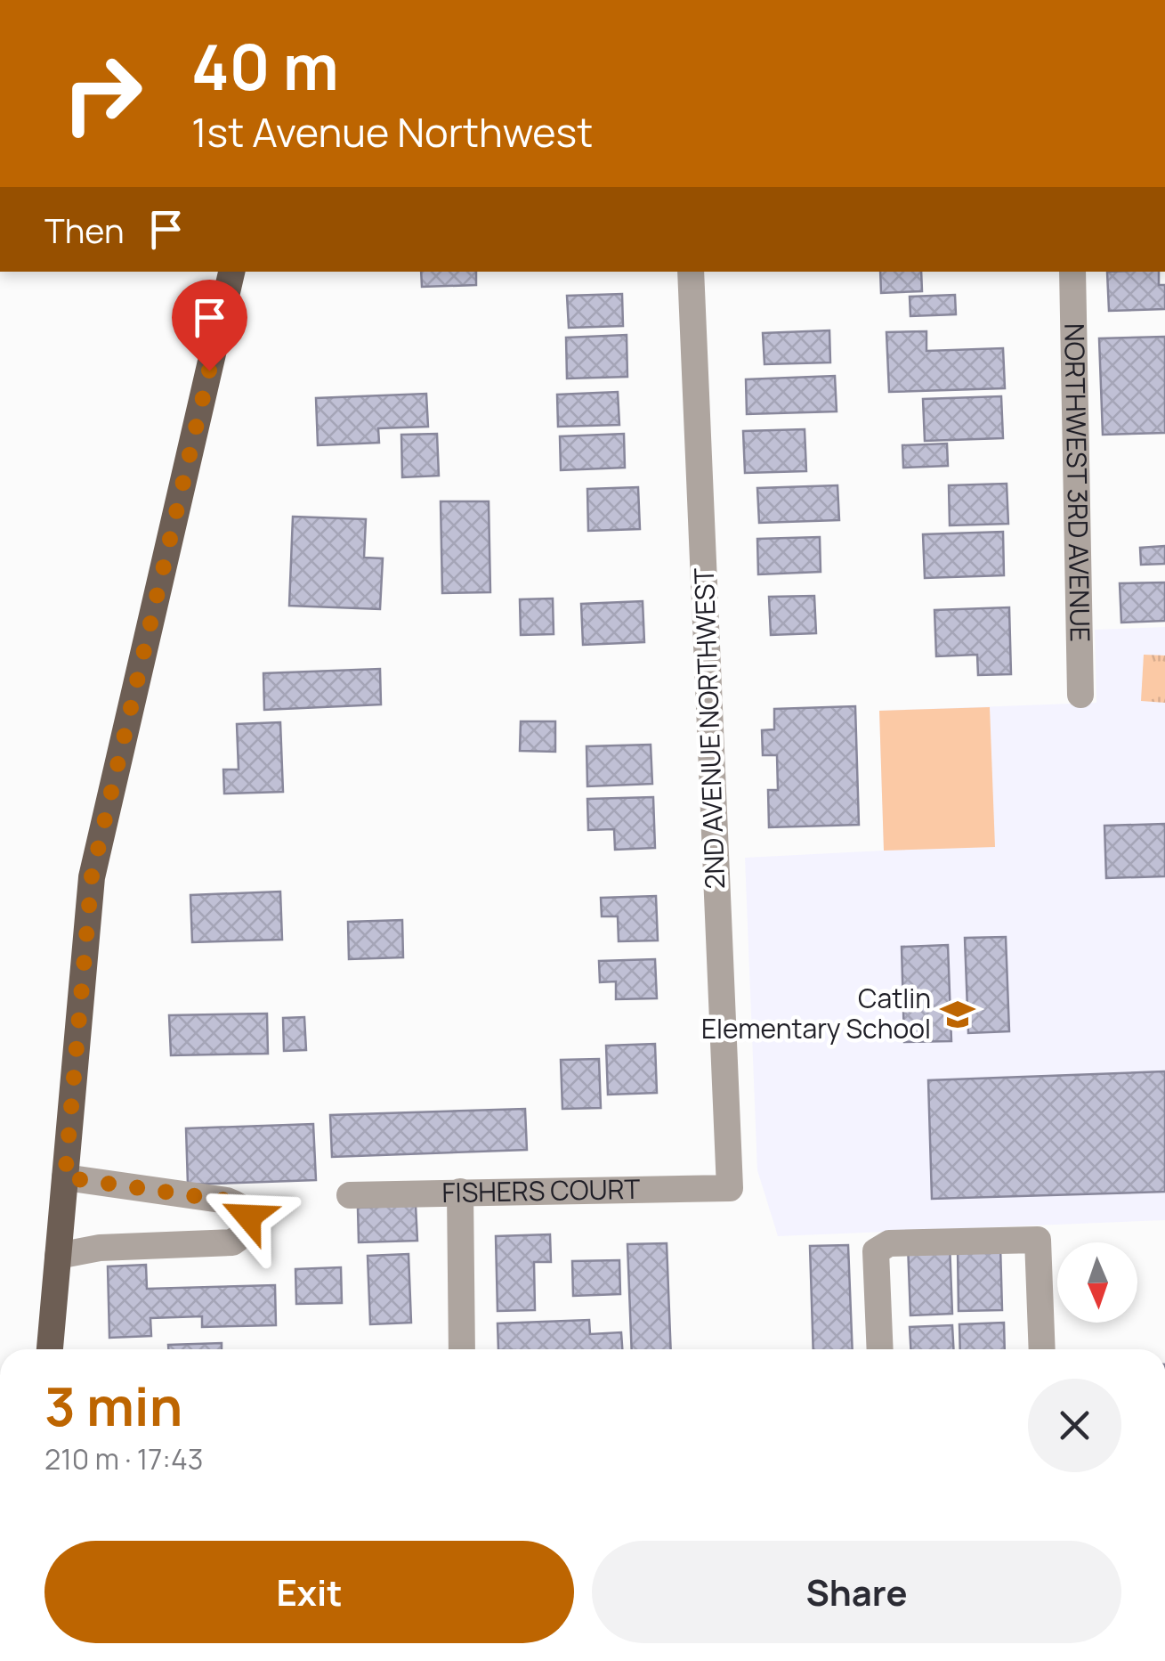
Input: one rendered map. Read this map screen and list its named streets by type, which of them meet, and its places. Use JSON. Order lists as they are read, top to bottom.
{
  "streets": {
    "street": ["NORTHWEST 3RD AVENUE", "2ND AVENUE NORTHWEST", "FISHERS COURT"]
  },
  "crossings": [
    ["2ND AVENUE NORTHWEST", "FISHERS COURT"]
  ],
  "places": {
    "school or university": ["Catlin Elementary School"]
  },
  "north": "bottom",
  "page": {
    "turn": ["40 m", "1st Avenue Northwest"],
    "then": "Then",
    "heading": ["3 min", "210 m · 17:43"],
    "buttons": ["Exit", "Share"]
  }
}
